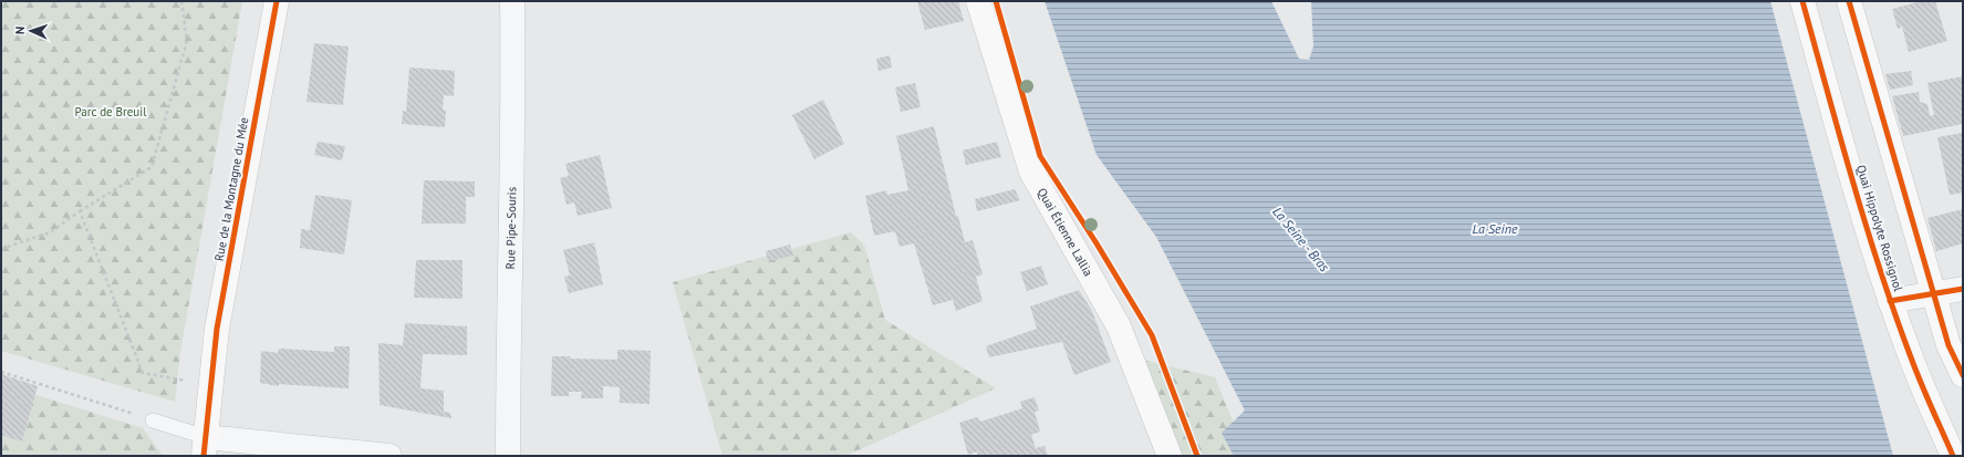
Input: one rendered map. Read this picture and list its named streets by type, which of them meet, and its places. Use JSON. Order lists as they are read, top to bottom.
{
  "streets": {
    "street": [
      "Rue de la Montagne du Mée",
      "Rue Pipe-Souris",
      "Quai Hippolyte Rossignol",
      "Quai Étienne Lallia"
    ]
  },
  "water": ["La Seine", "La Seine - Bras"],
  "parks": ["Parc de Breuil"],
  "north": "left"
}
